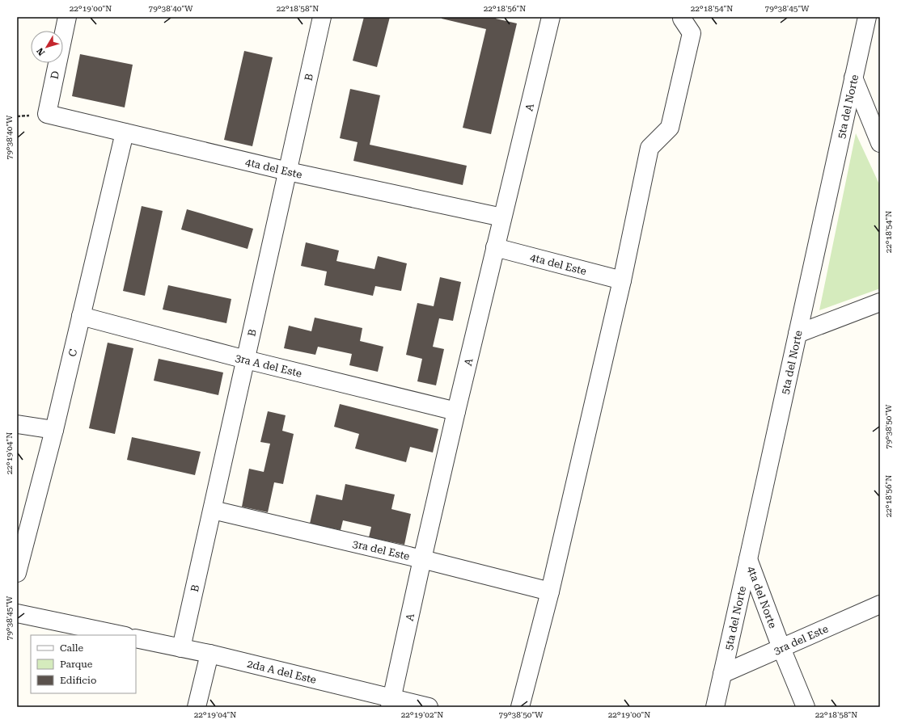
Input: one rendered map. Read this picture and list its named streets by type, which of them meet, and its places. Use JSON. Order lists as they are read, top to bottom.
{
  "streets": {
    "street": [
      "D",
      "B",
      "5ta del Norte",
      "A",
      "4ta del Este",
      "C",
      "3ra A del Este",
      "3ra del Este",
      "4ta del Norte",
      "2da A del Este"
    ]
  },
  "crossings": [
    ["D", "4ta del Este"],
    ["B", "4ta del Este"],
    ["B", "3ra A del Este"],
    ["B", "3ra del Este"],
    ["B", "2da A del Este"],
    ["5ta del Norte", "3ra del Este"],
    ["5ta del Norte", "4ta del Norte"],
    ["A", "4ta del Este"],
    ["A", "3ra A del Este"],
    ["A", "3ra del Este"],
    ["A", "2da A del Este"],
    ["4ta del Este", "C"],
    ["C", "3ra A del Este"],
    ["3ra del Este", "4ta del Norte"]
  ],
  "legend": ["Calle", "Parque", "Edificio"],
  "north": "bottom left",
  "coordinates": [
    "22°19'00\"N",
    "79°38'40\"W",
    "22°18'58\"N",
    "22°18'56\"N",
    "22°18'54\"N",
    "79°38'45\"W",
    "79°38'50\"W",
    "22°19'04\"N",
    "22°19'02\"N"
  ]
}
